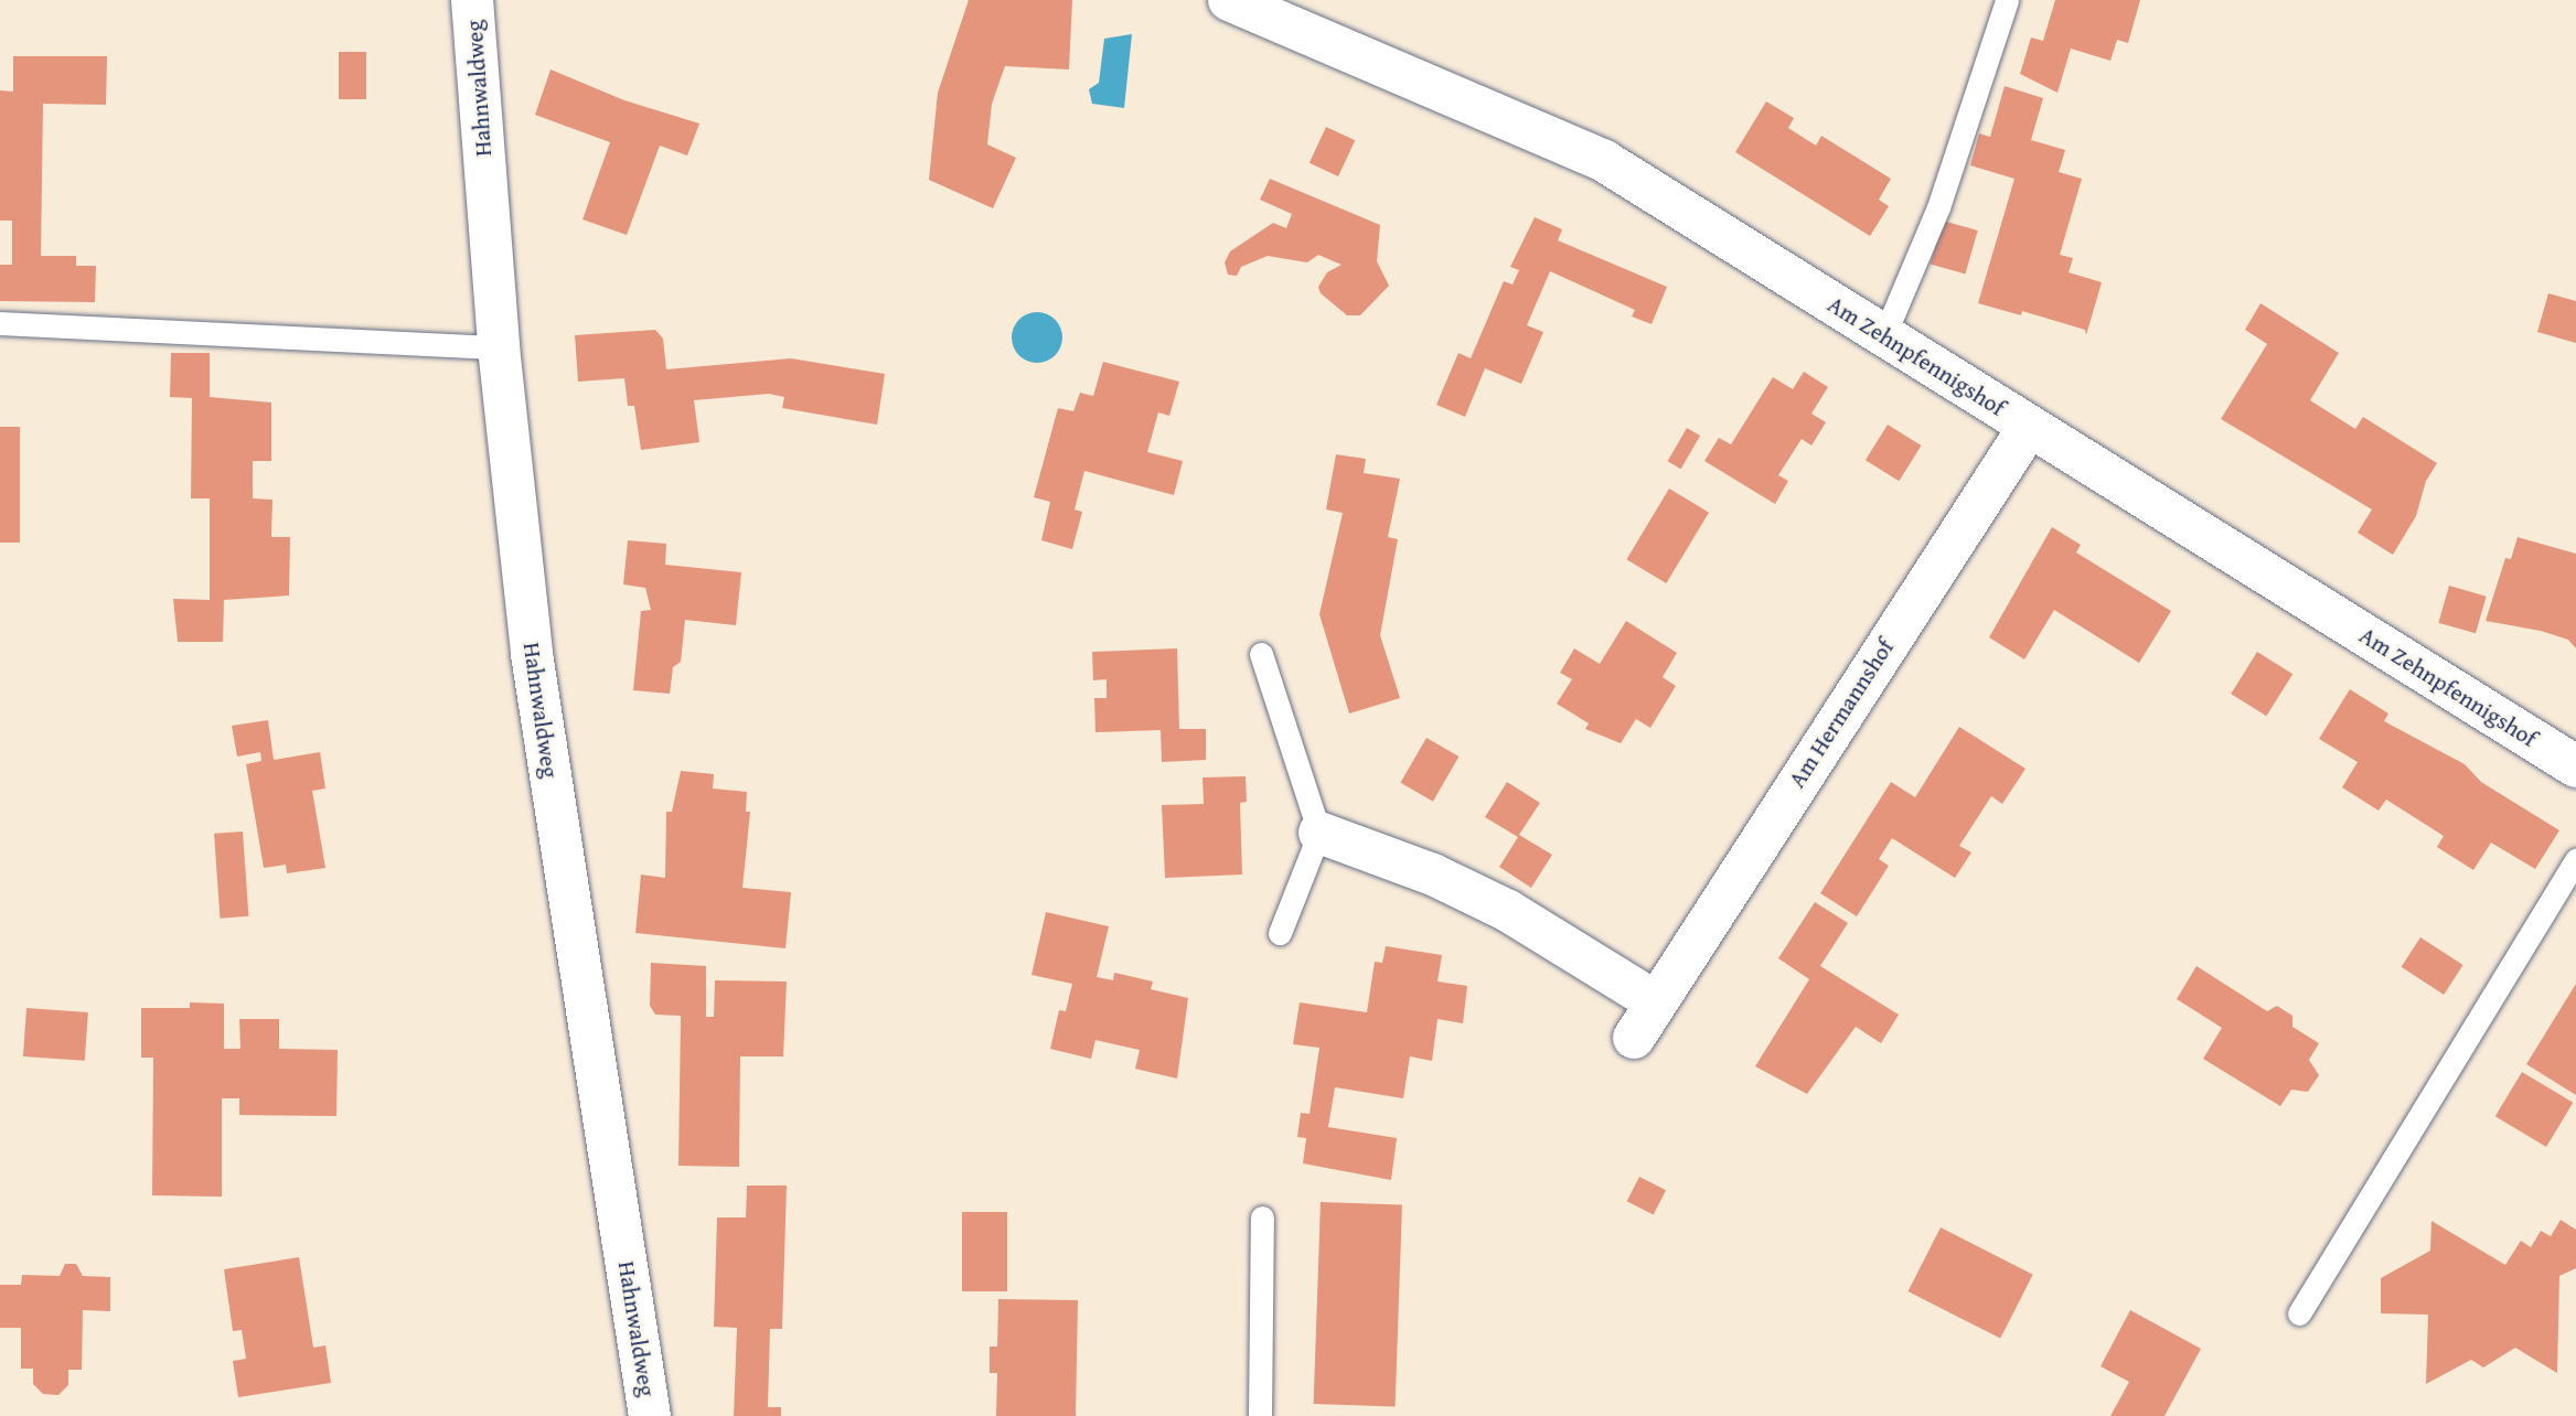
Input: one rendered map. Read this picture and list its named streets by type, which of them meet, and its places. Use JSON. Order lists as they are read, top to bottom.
{
  "streets": {
    "street": ["Hahnwaldweg", "Am Zehnpfennigshof", "Am Hermannshof"]
  },
  "crossings": [
    ["Am Zehnpfennigshof", "Am Hermannshof"]
  ]
}
